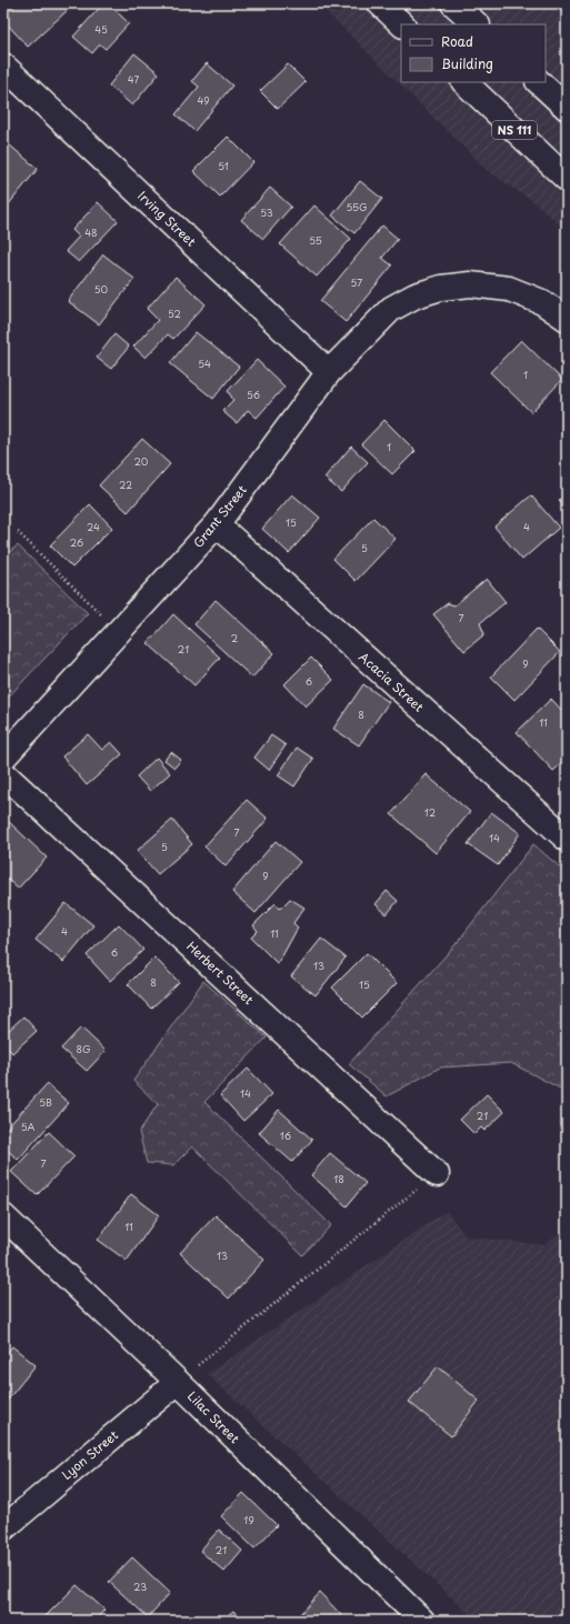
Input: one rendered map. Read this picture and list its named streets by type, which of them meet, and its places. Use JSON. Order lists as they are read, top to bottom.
{
  "streets": {
    "main road": [
      "NS 111",
      "Irving Street",
      "Grant Street",
      "Acacia Street",
      "Herbert Street",
      "Lilac Street",
      "Lyon Street"
    ]
  },
  "crossings": [
    ["Irving Street", "Grant Street"],
    ["Grant Street", "Acacia Street"],
    ["Lilac Street", "Lyon Street"]
  ],
  "house_numbers": [
    "45",
    "47",
    "49",
    "51",
    "55G",
    "53",
    "48",
    "55",
    "57",
    "50",
    "52",
    "54",
    "1",
    "56",
    "1",
    "20",
    "22",
    "15",
    "24",
    "4",
    "26",
    "5",
    "7",
    "2",
    "21",
    "9",
    "6",
    "8",
    "11",
    "12",
    "7",
    "14",
    "5",
    "9",
    "4",
    "11",
    "6",
    "13",
    "8",
    "15",
    "8G",
    "14",
    "5B",
    "21",
    "5A",
    "16",
    "7",
    "18",
    "11",
    "13",
    "19",
    "21",
    "23"
  ],
  "legend": ["Road", "Building"]
}
